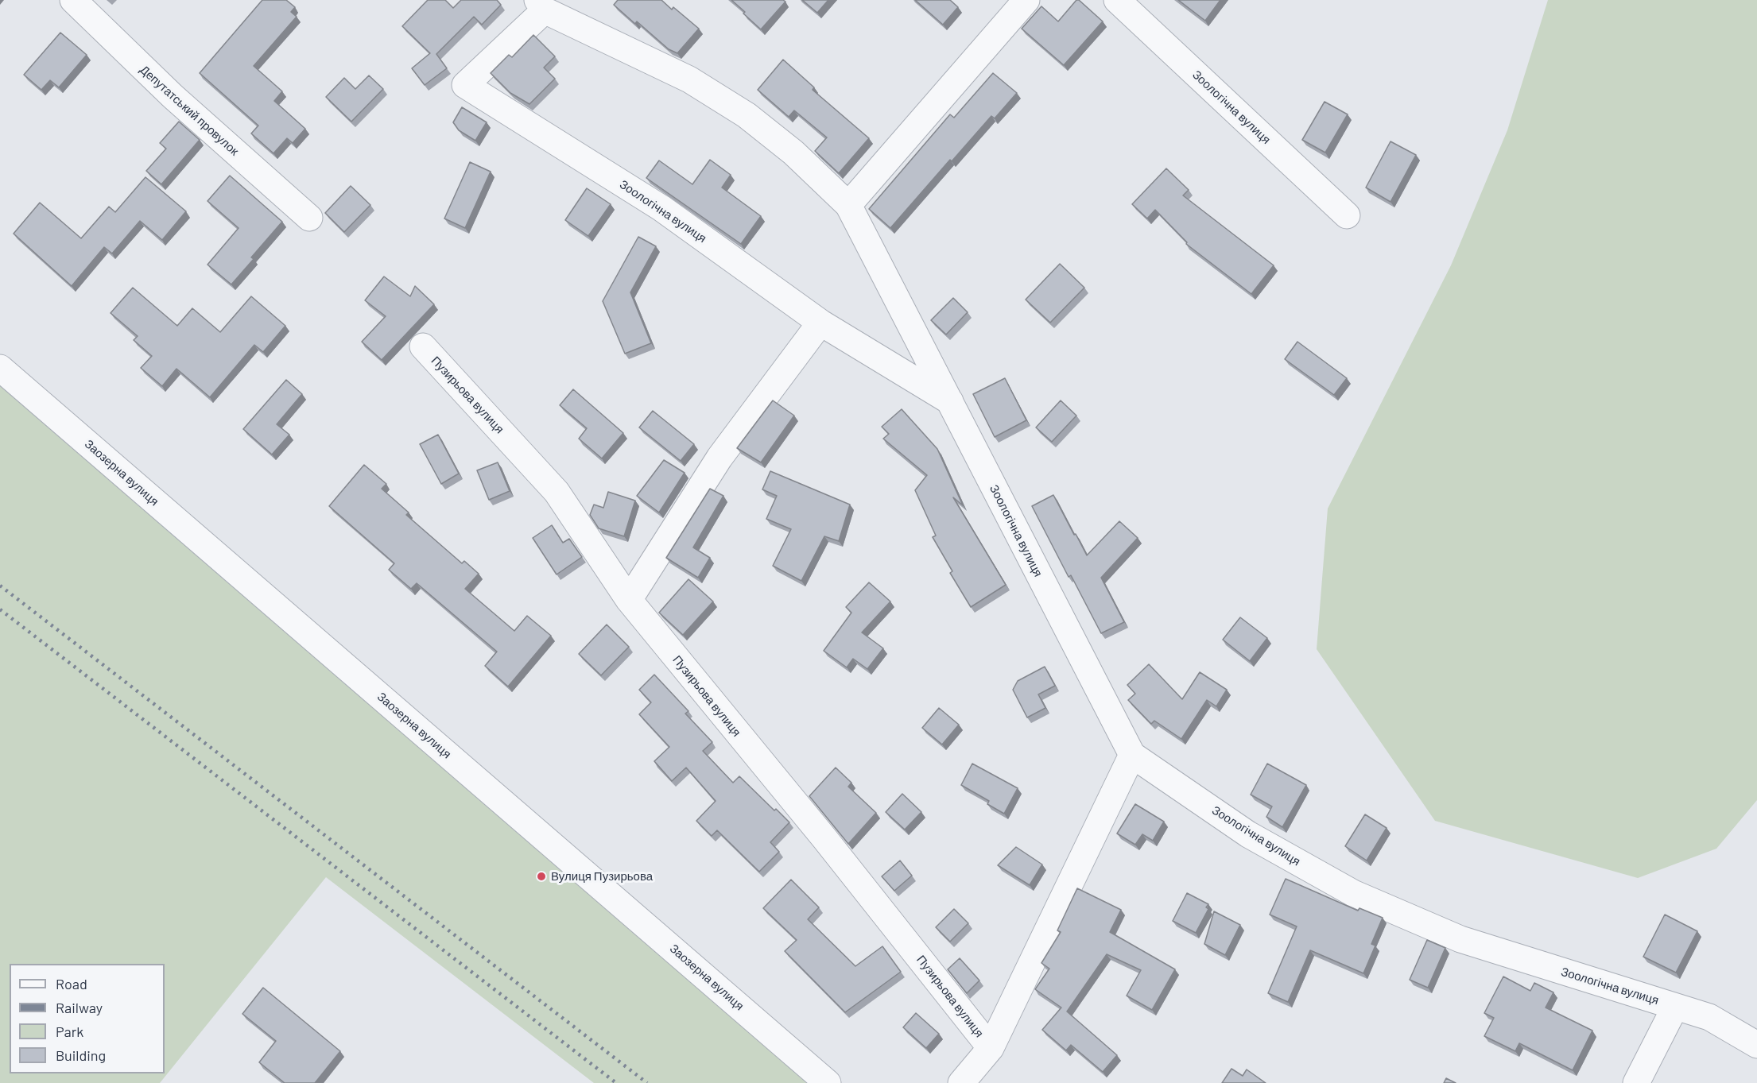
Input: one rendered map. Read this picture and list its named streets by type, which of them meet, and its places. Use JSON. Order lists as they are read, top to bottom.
{
  "streets": {
    "street": [
      "Зоологічна вулиця",
      "Депутатський провулок",
      "Пузирьова вулиця",
      "Заозерна вулиця"
    ]
  },
  "places": ["Вулиця Пузирьова"],
  "legend": [
    "Road",
    "Railway",
    "Park",
    "Building"
  ]
}
